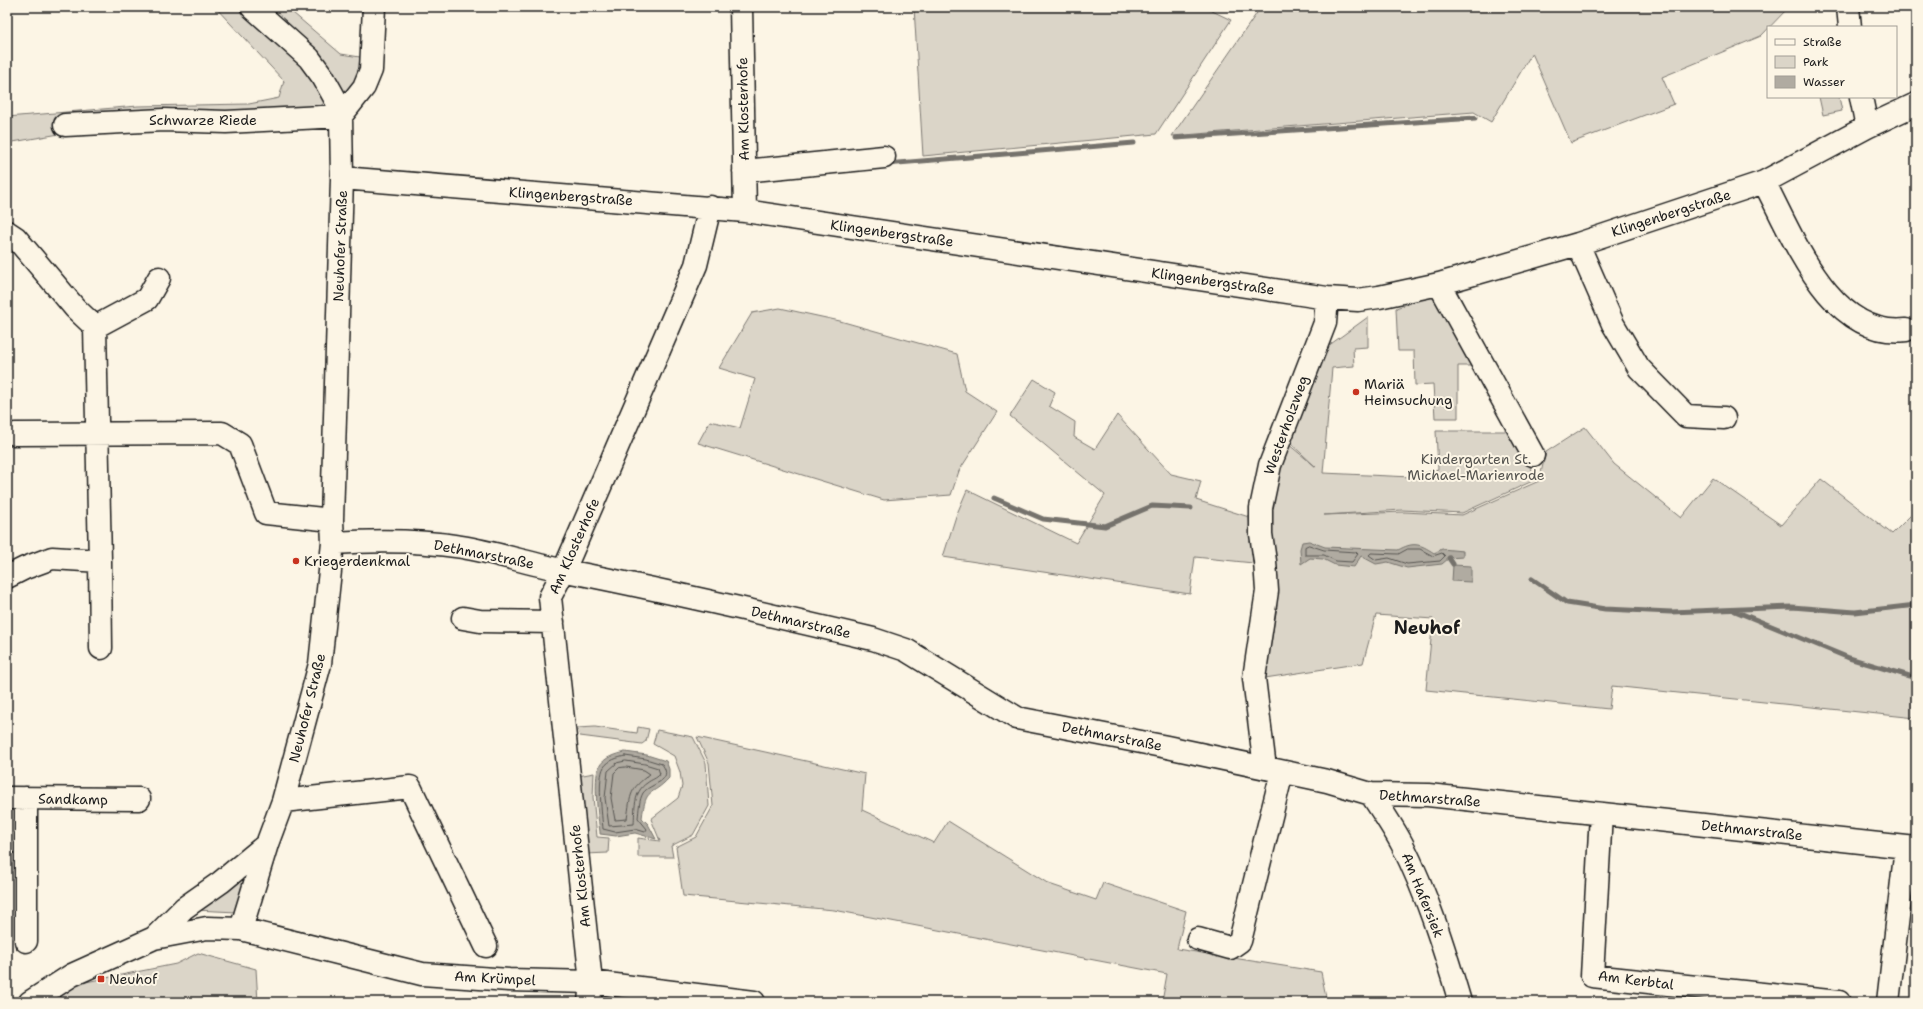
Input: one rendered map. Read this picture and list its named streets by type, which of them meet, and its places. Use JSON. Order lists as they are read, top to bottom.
{
  "streets": {
    "street": [
      "Am Klosterhofe",
      "Schwarze Riede",
      "Klingenbergstraße",
      "Neuhofer Straße",
      "Westerholzweg",
      "Dethmarstraße",
      "Sandkamp",
      "Am Hafersiek",
      "Am Krümpel",
      "Am Kerbtal"
    ]
  },
  "crossings": [
    ["Am Klosterhofe", "Klingenbergstraße"],
    ["Am Klosterhofe", "Dethmarstraße"],
    ["Am Klosterhofe", "Am Krümpel"],
    ["Schwarze Riede", "Neuhofer Straße"],
    ["Klingenbergstraße", "Neuhofer Straße"],
    ["Klingenbergstraße", "Westerholzweg"],
    ["Neuhofer Straße", "Dethmarstraße"],
    ["Neuhofer Straße", "Am Krümpel"],
    ["Westerholzweg", "Dethmarstraße"],
    ["Dethmarstraße", "Am Hafersiek"],
    ["Dethmarstraße", "Am Kerbtal"]
  ],
  "districts": ["Neuhof"],
  "parks": ["Kindergarten St. Michael-Marienrode"],
  "places": {
    "other": ["Mariä Heimsuchung", "Kriegerdenkmal"],
    "transit": ["Neuhof"]
  },
  "legend": ["Straße", "Park", "Wasser"]
}
